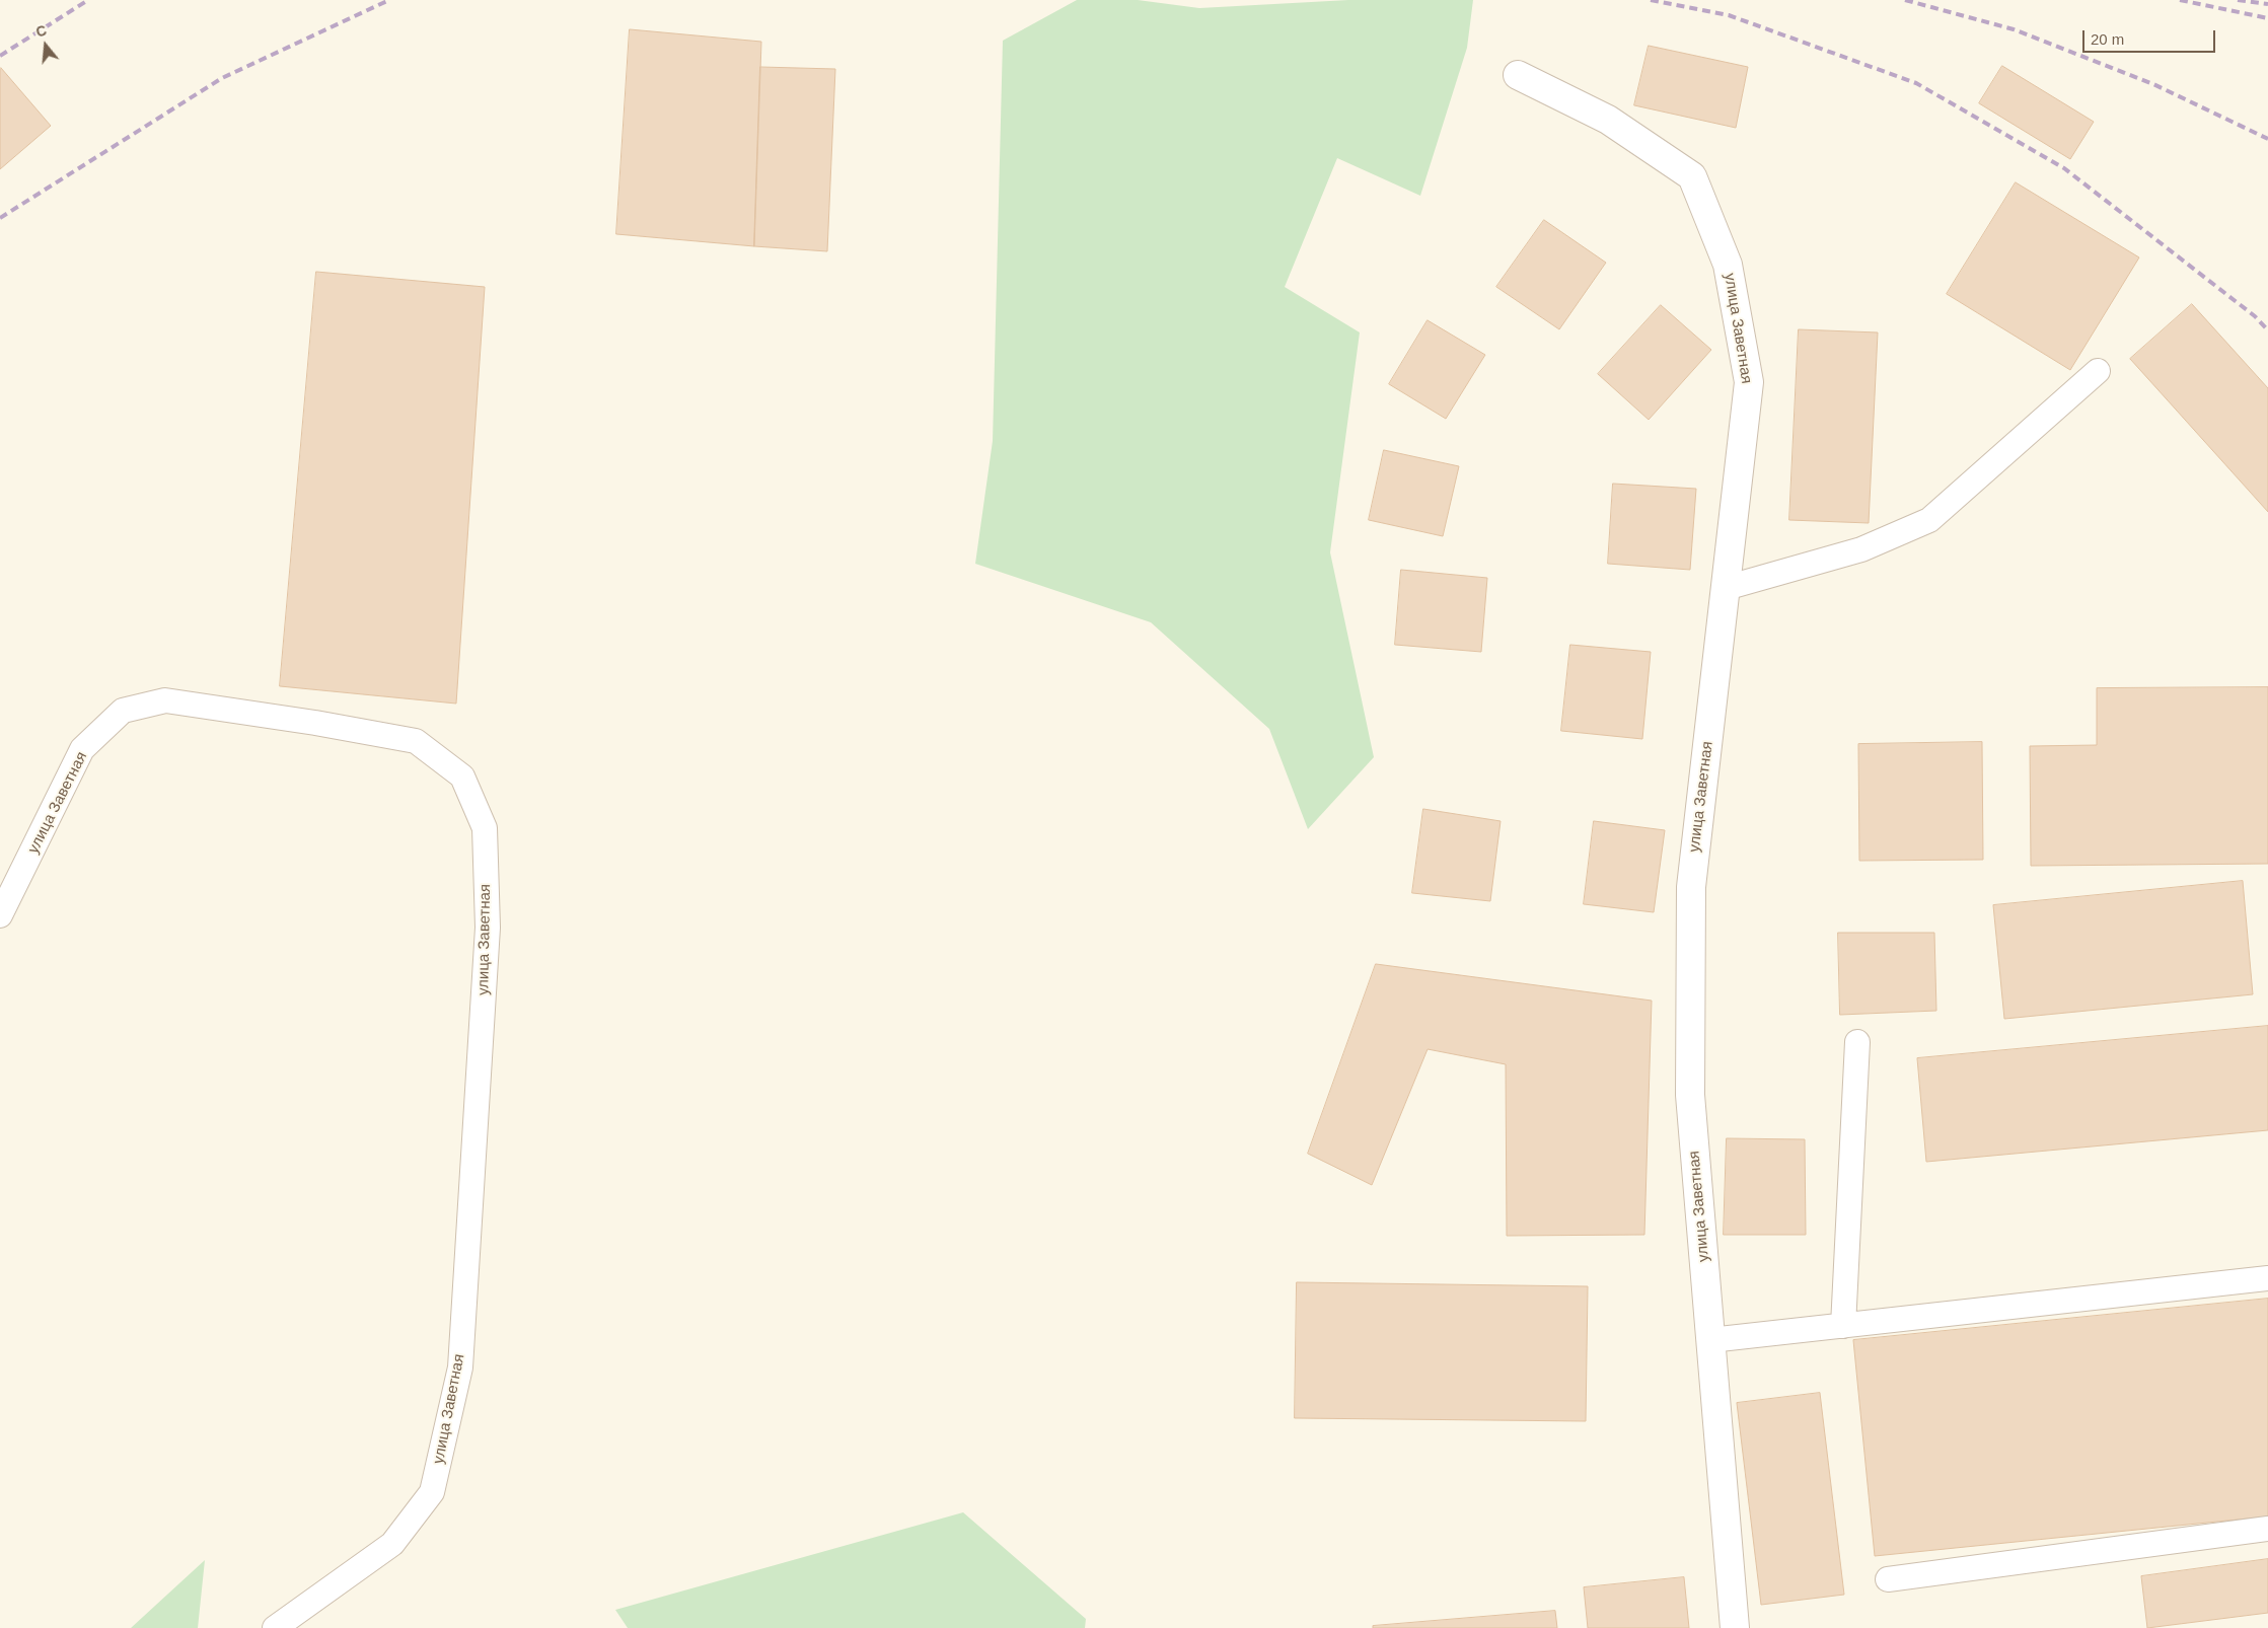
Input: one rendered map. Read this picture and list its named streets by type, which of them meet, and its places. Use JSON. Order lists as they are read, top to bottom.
{
  "streets": {
    "street": ["улица Заветная"]
  },
  "scale_bar": "20 m",
  "north": "top"
}
